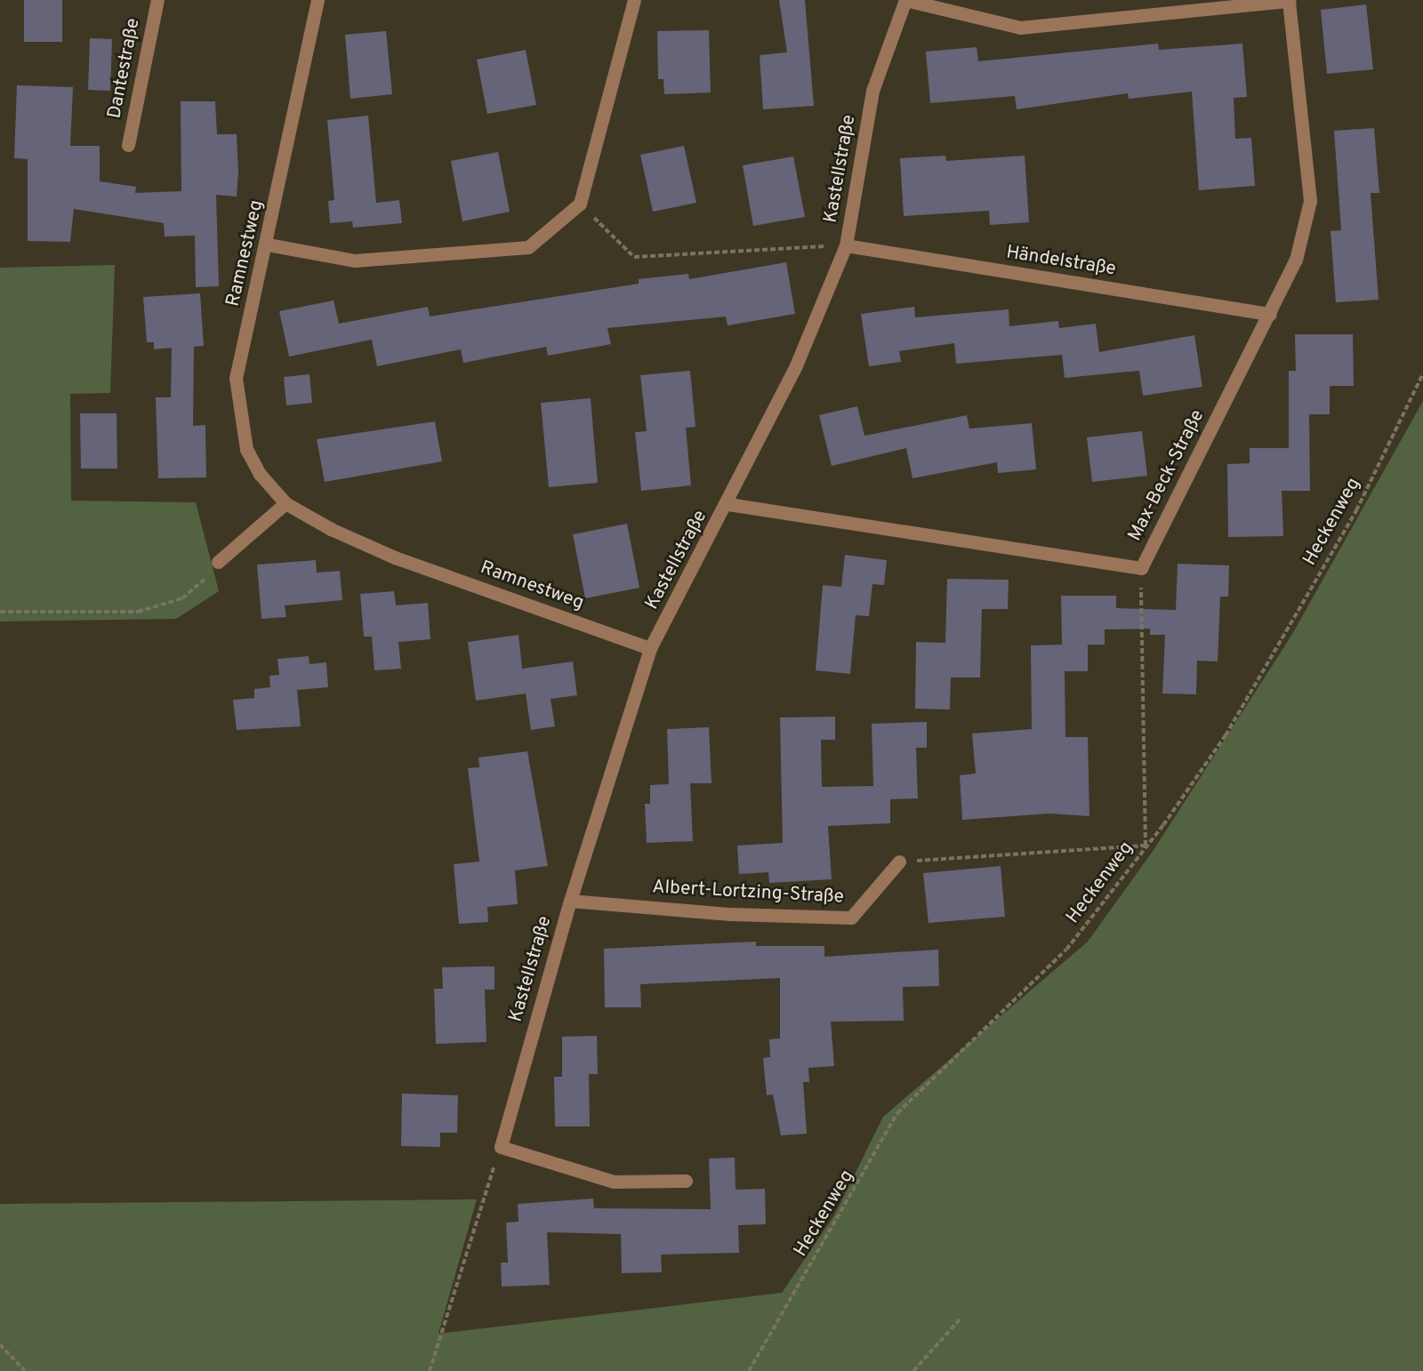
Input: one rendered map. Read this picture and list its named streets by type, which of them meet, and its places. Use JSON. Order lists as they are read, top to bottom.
{
  "streets": {
    "street": [
      "Dantestraße",
      "Kastellstraße",
      "Ramnestweg",
      "Händelstraße",
      "Max-Beck-Straße",
      "Albert-Lortzing-Straße"
    ],
    "path": ["Heckenweg"]
  },
  "crossings": [
    ["Kastellstraße", "Ramnestweg"],
    ["Kastellstraße", "Händelstraße"],
    ["Kastellstraße", "Max-Beck-Straße"],
    ["Kastellstraße", "Albert-Lortzing-Straße"],
    ["Händelstraße", "Max-Beck-Straße"]
  ]
}
